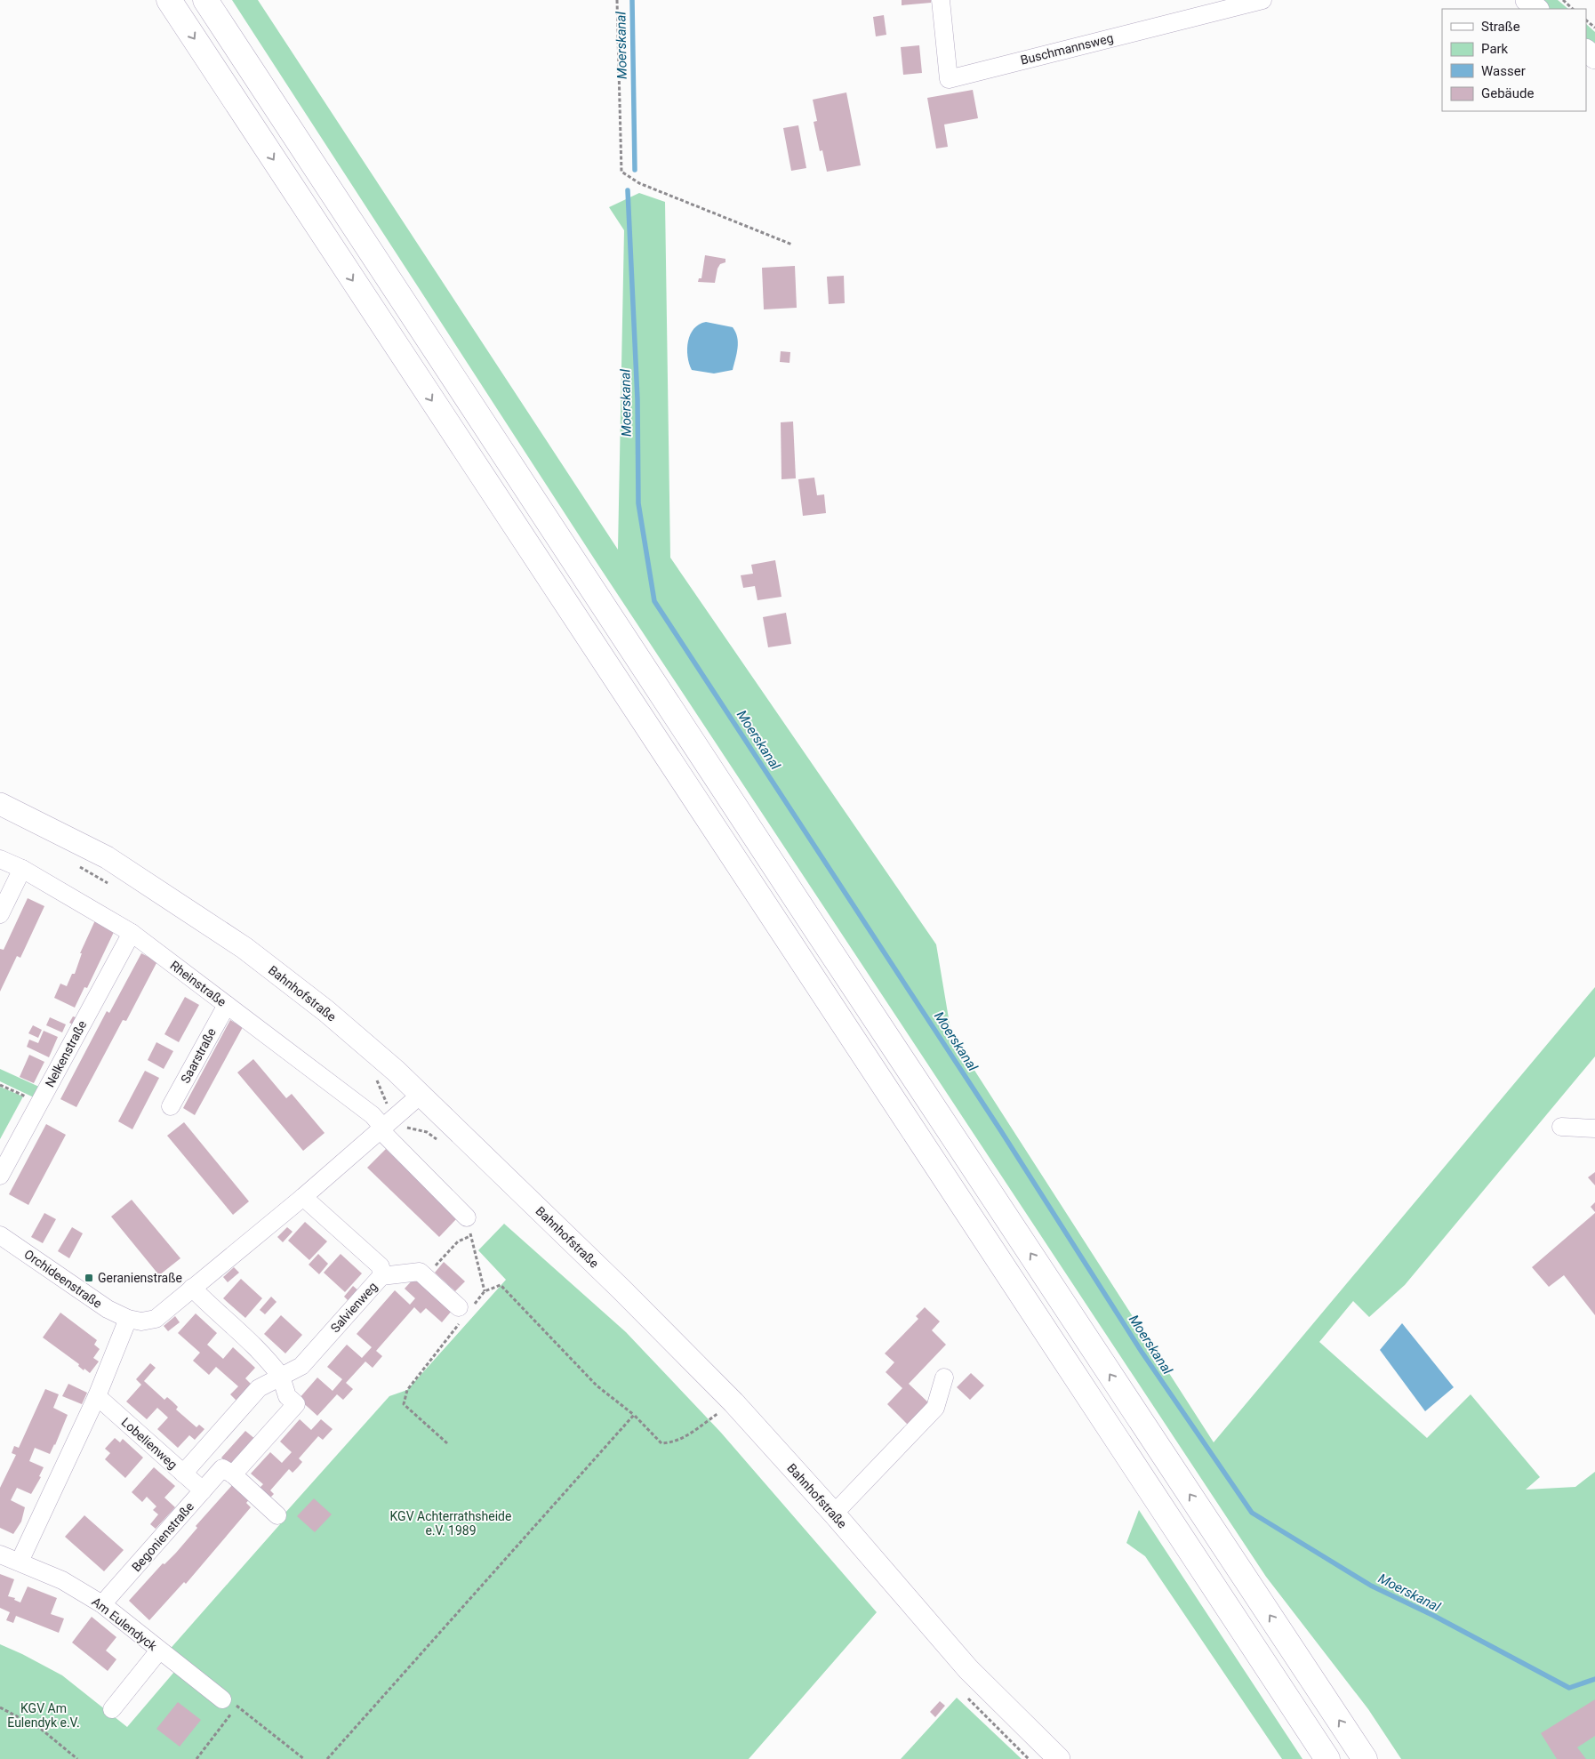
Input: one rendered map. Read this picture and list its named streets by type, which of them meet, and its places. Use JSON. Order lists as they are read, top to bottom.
{
  "streets": {
    "main road": ["Bahnhofstraße"],
    "street": [
      "Buschmannsweg",
      "Rheinstraße",
      "Nelkenstraße",
      "Saarstraße",
      "Orchideenstraße",
      "Salvienweg",
      "Lobelienweg",
      "Begonienstraße",
      "Am Eulendyck"
    ]
  },
  "crossings": [
    ["Rheinstraße", "Nelkenstraße"],
    ["Rheinstraße", "Saarstraße"],
    ["Salvienweg", "Lobelienweg"],
    ["Lobelienweg", "Begonienstraße"],
    ["Begonienstraße", "Am Eulendyck"]
  ],
  "water": ["Moerskanal"],
  "parks": ["KGV Achterrathsheide e.V. 1989", "KGV Am Eulendyk e.V."],
  "places": {
    "transit": ["Geranienstraße"]
  },
  "legend": [
    "Straße",
    "Park",
    "Wasser",
    "Gebäude"
  ]
}
